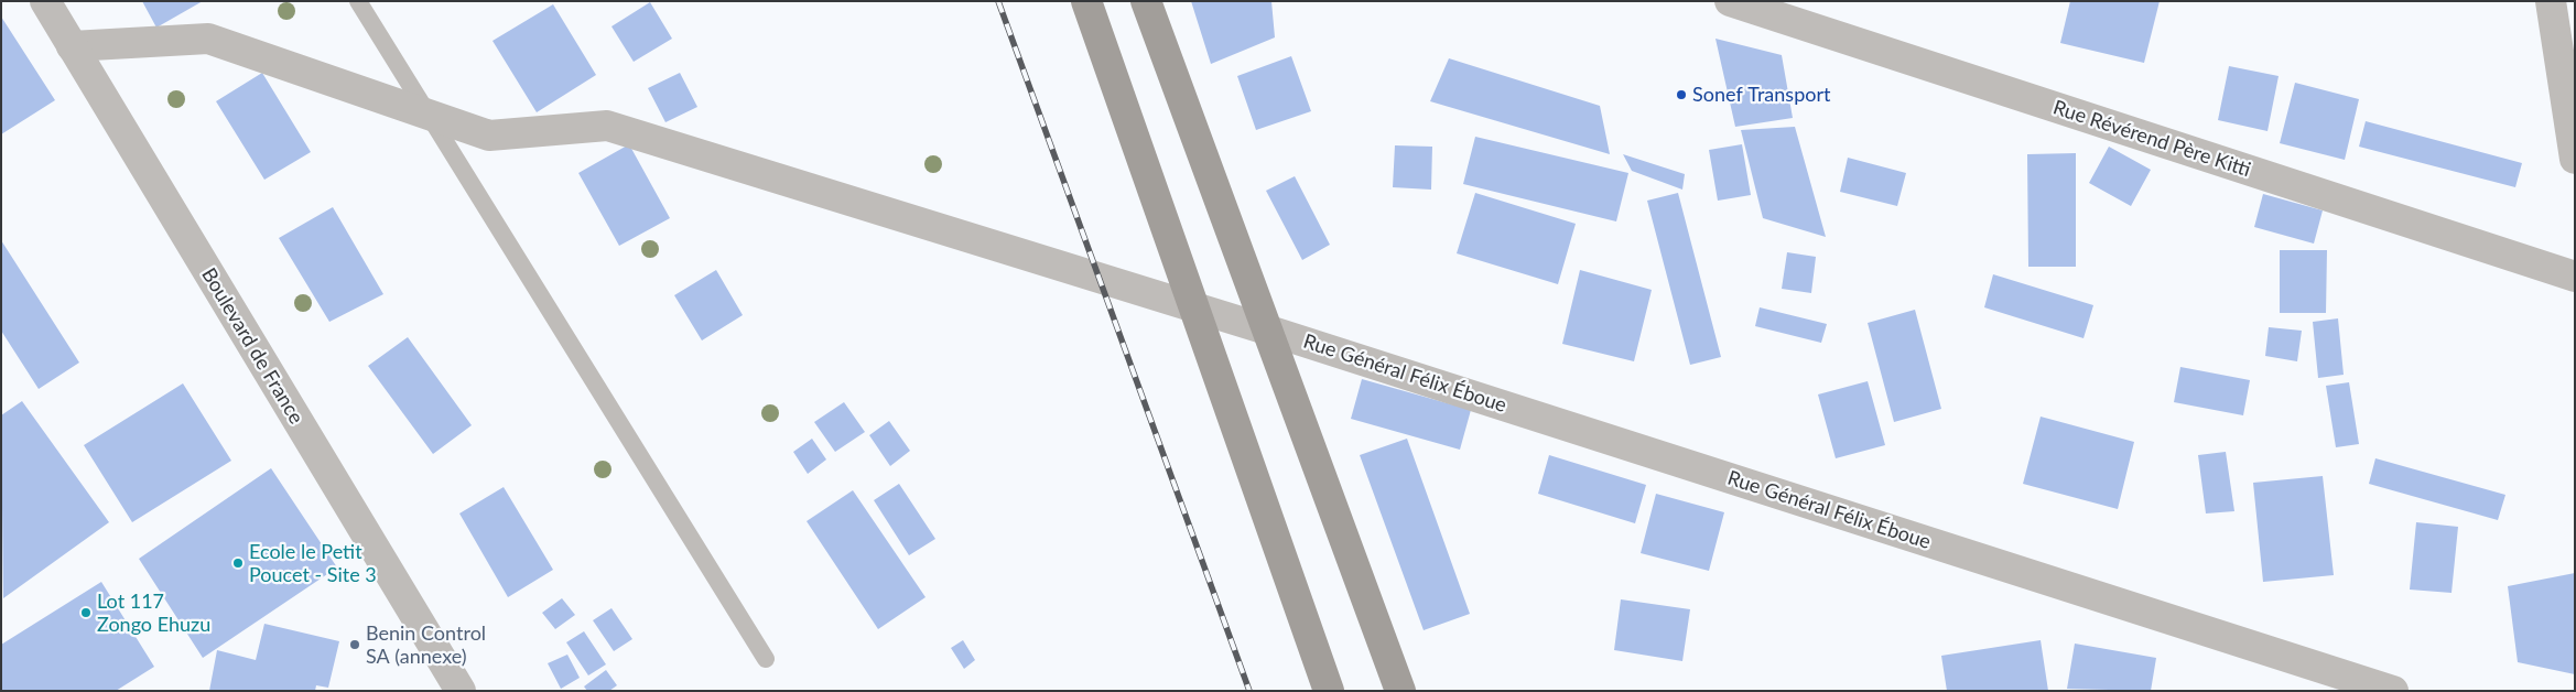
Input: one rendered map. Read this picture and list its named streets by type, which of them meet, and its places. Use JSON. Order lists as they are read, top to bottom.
{
  "streets": {
    "street": ["Rue Révérend Père Kitti", "Boulevard de France", "Rue Général Félix Éboue"]
  },
  "crossings": [
    ["Boulevard de France", "Rue Général Félix Éboue"]
  ],
  "places": [
    "Sonef Transport",
    "Ecole le Petit Poucet - Site 3",
    "Lot 117 Zongo Ehuzu",
    "Benin Control SA (annexe)"
  ]
}
